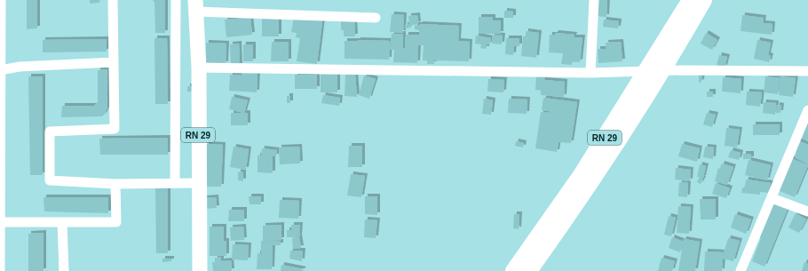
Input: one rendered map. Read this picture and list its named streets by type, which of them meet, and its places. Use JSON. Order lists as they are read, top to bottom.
{
  "streets": {
    "highway": ["RN 29"]
  }
}
